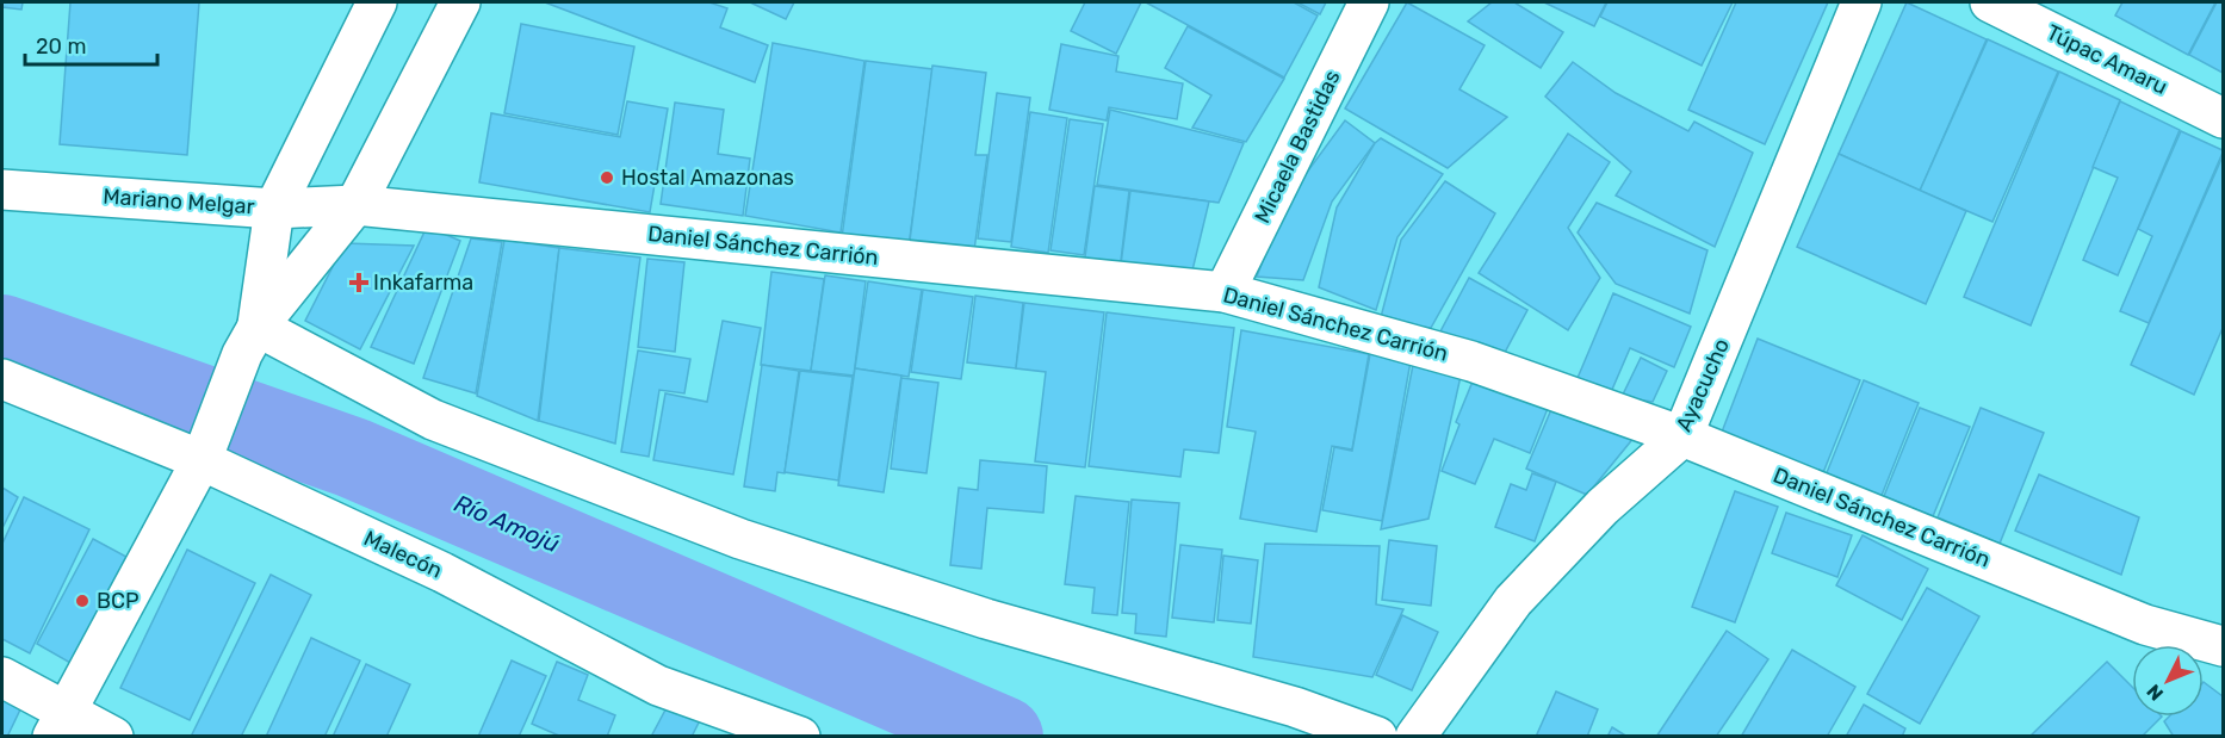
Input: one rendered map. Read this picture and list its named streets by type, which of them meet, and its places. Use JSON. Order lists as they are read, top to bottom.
{
  "streets": {
    "street": [
      "Túpac Amaru",
      "Micaela Bastidas",
      "Mariano Melgar",
      "Daniel Sánchez Carrión",
      "Ayacucho",
      "Malecón"
    ]
  },
  "crossings": [
    ["Micaela Bastidas", "Daniel Sánchez Carrión"],
    ["Mariano Melgar", "Daniel Sánchez Carrión"],
    ["Daniel Sánchez Carrión", "Ayacucho"]
  ],
  "water": ["Río Amojú"],
  "places": {
    "other": ["Hostal Amazonas", "BCP"],
    "health": ["Inkafarma"]
  },
  "scale_bar": "20 m",
  "north": "bottom left"
}
